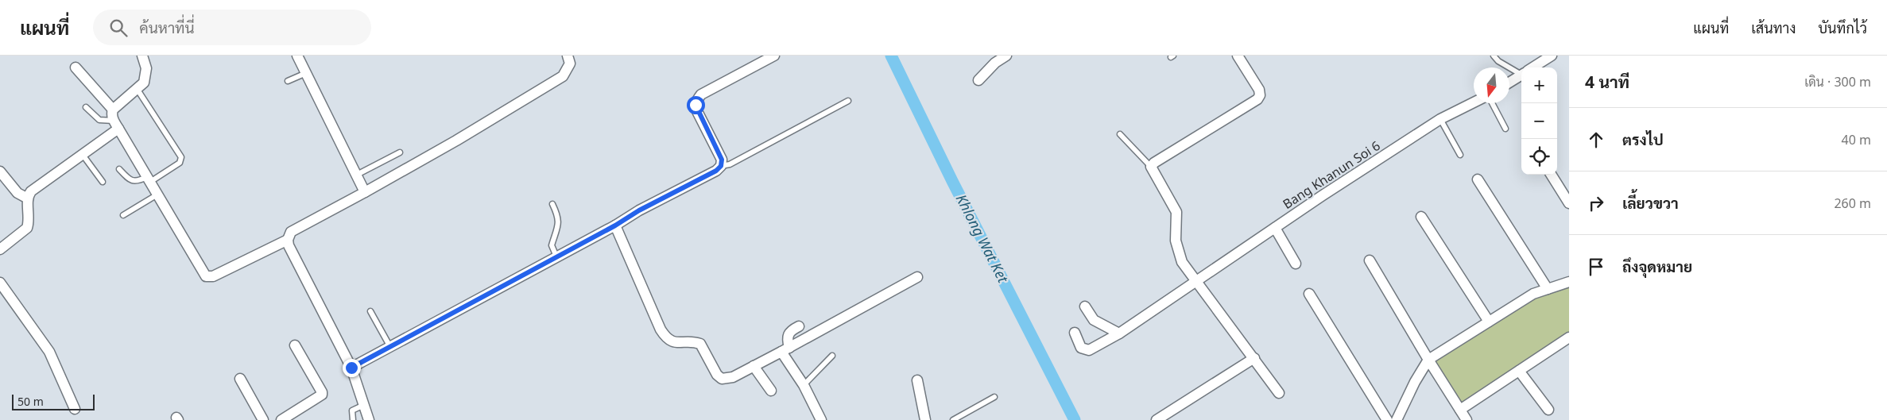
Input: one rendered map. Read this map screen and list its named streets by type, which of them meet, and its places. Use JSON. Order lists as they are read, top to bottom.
{
  "streets": {
    "street": ["Bang Khanun Soi 6"]
  },
  "water": ["Khlong Wat Ket"],
  "scale_bar": "50 m",
  "north": "bottom",
  "page": {
    "header": "แผนที่",
    "search": "ค้นหาที่นี่",
    "nav": ["แผนที่", "เส้นทาง", "บันทึกไว้"],
    "heading": ["4 นาที", "เดิน · 300 m"],
    "map_buttons": ["+", "−"],
    "list": [
      ["ตรงไป", "40 m"],
      ["เลี้ยวขวา", "260 m"],
      "ถึงจุดหมาย"
    ],
    "scale": "50 m"
  }
}
